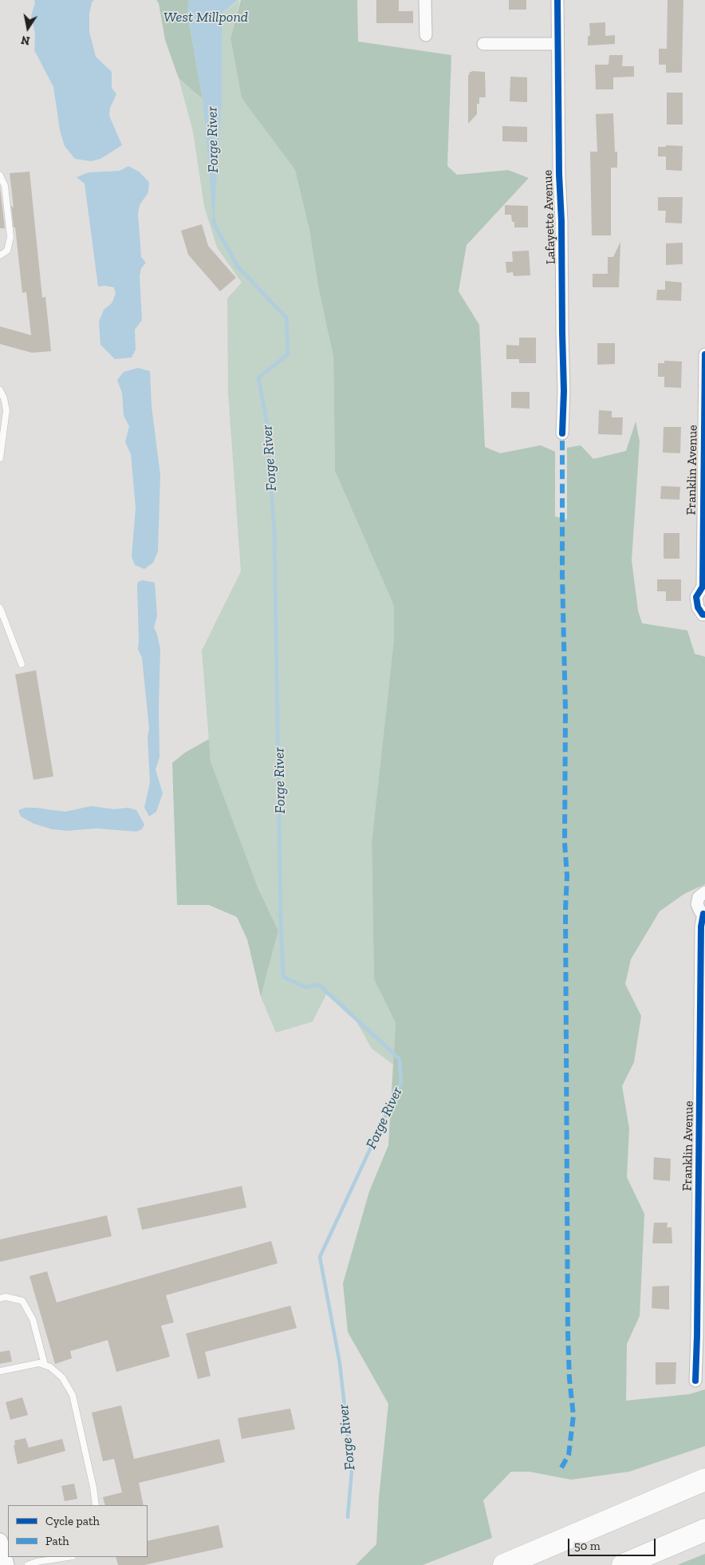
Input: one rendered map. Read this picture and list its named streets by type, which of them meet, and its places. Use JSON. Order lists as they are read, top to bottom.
{
  "streets": {
    "street": ["Lafayette Avenue", "Franklin Avenue"]
  },
  "water": ["West Millpond", "Forge River"],
  "legend": ["Cycle path", "Path"],
  "scale_bar": "50 m",
  "north": "bottom"
}
